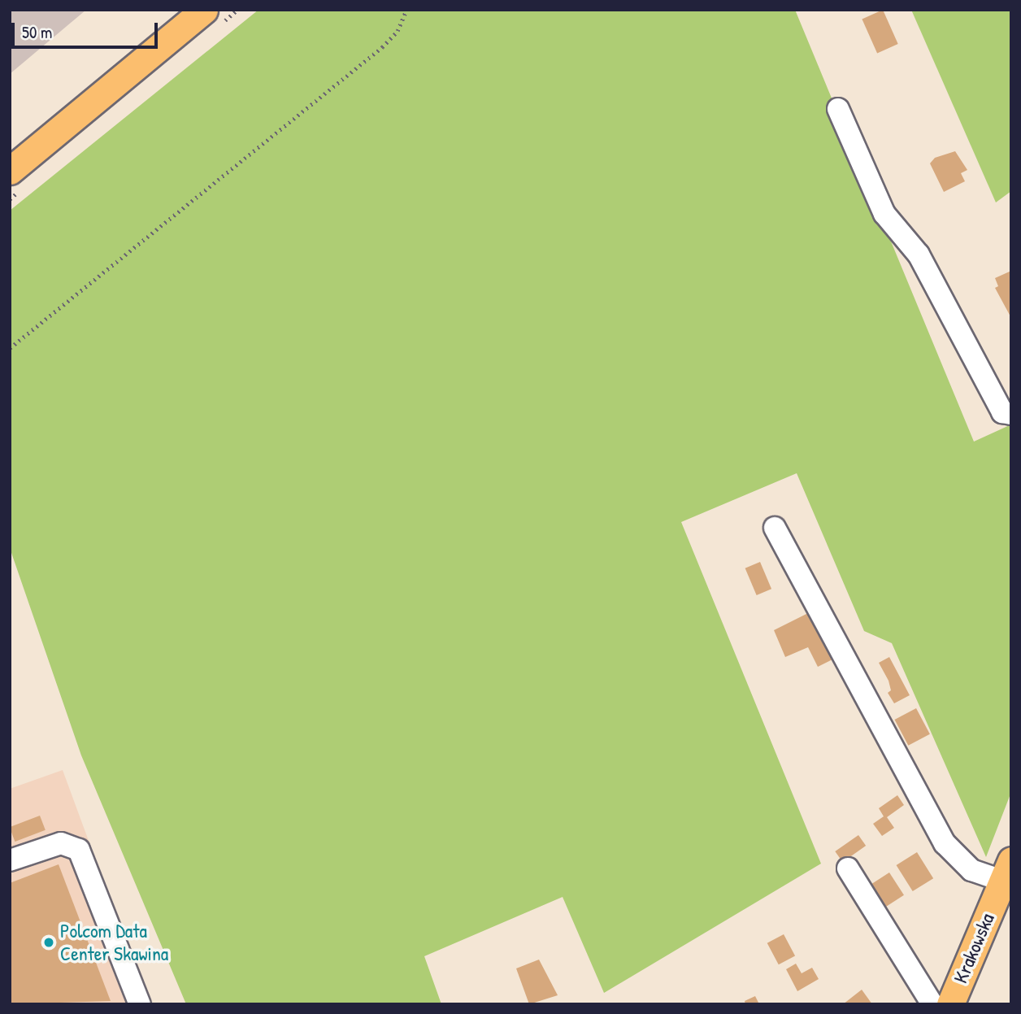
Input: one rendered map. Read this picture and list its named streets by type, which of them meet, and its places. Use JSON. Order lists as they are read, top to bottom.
{
  "streets": {
    "main road": ["Krakowska"]
  },
  "places": ["Polcom Data Center Skawina"],
  "scale_bar": "50 m"
}
